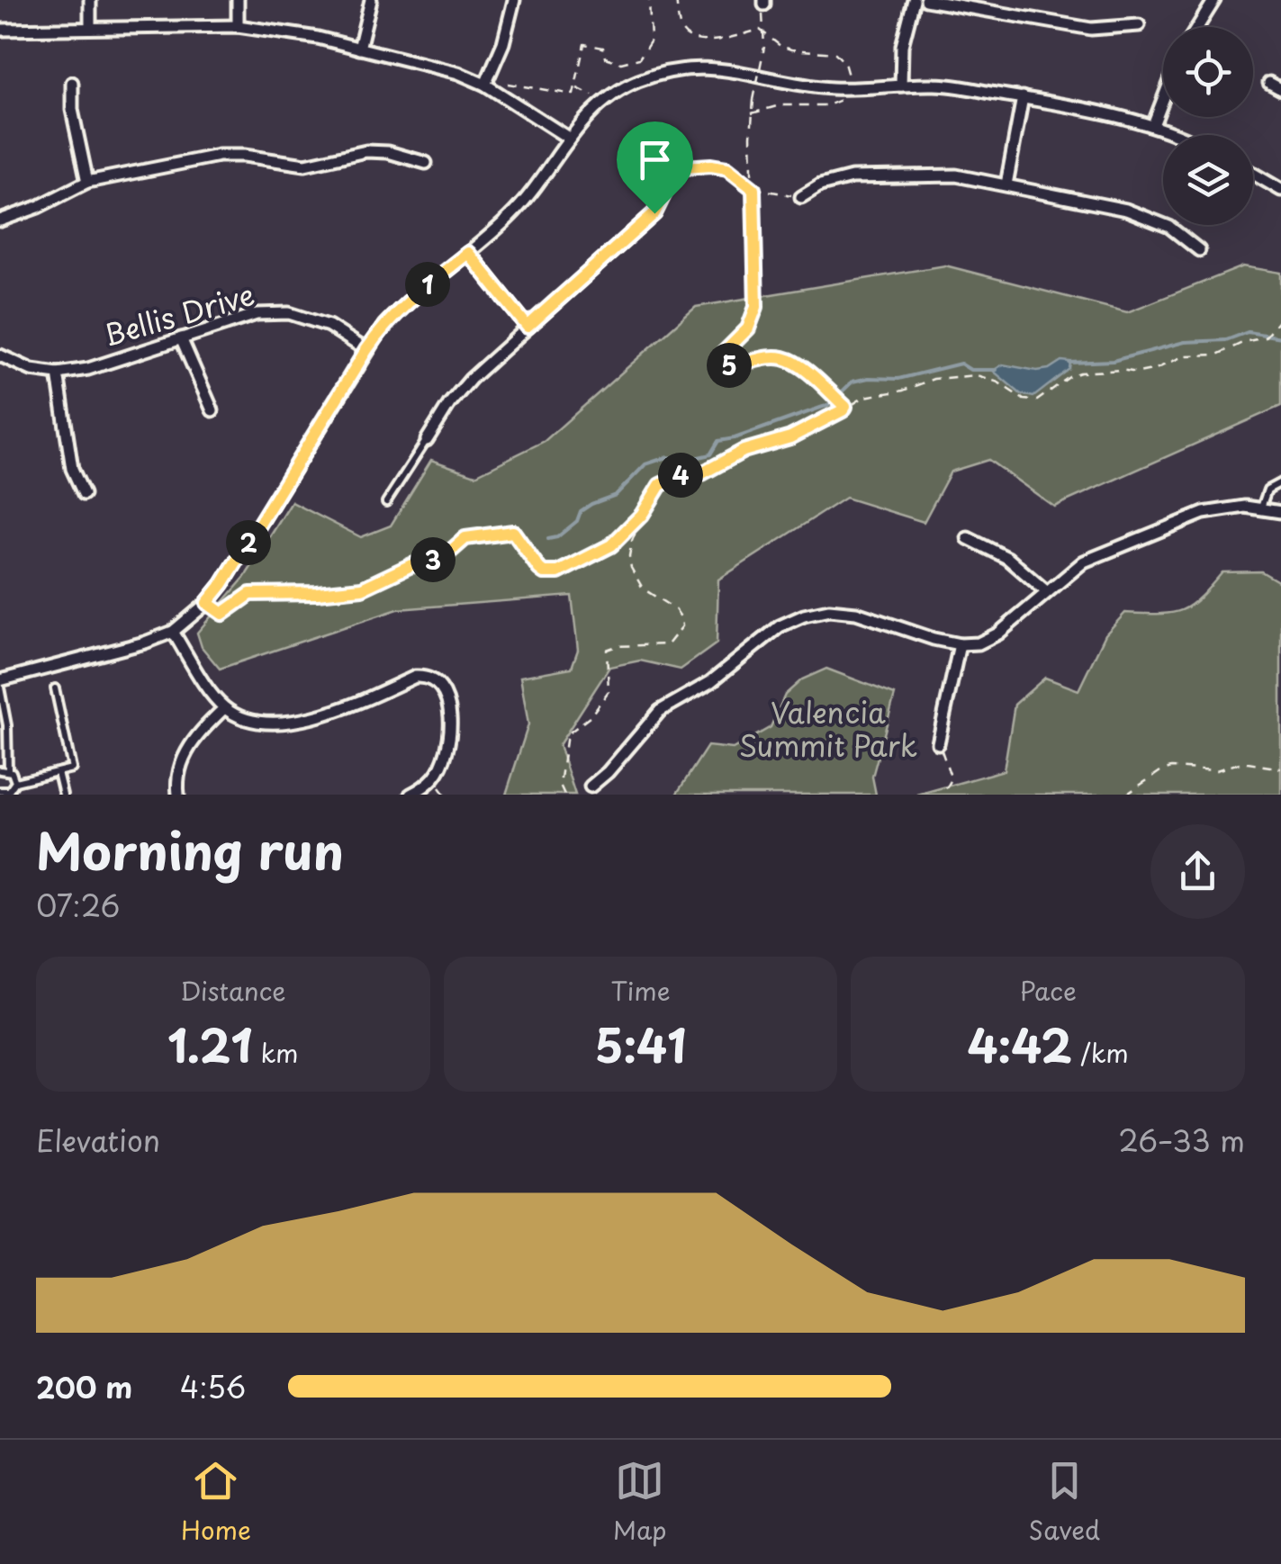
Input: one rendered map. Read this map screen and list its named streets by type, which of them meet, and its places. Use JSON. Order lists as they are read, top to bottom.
{
  "streets": {
    "street": ["Bellis Drive"]
  },
  "parks": ["Valencia Summit Park"],
  "page": {
    "pins": [
      "1",
      "5",
      "4",
      "2",
      "3"
    ],
    "heading": ["Morning run", "07:26"],
    "stats": [
      ["Distance", "1.21 km"],
      ["Time", "5:41"],
      ["Pace", "4:42 /km"]
    ],
    "chart": ["Elevation", "26–33 m"],
    "list": [
      {
        "name": "200 m",
        "note": "4:56"
      }
    ],
    "tabs": ["Home", "Map", "Saved"]
  }
}
